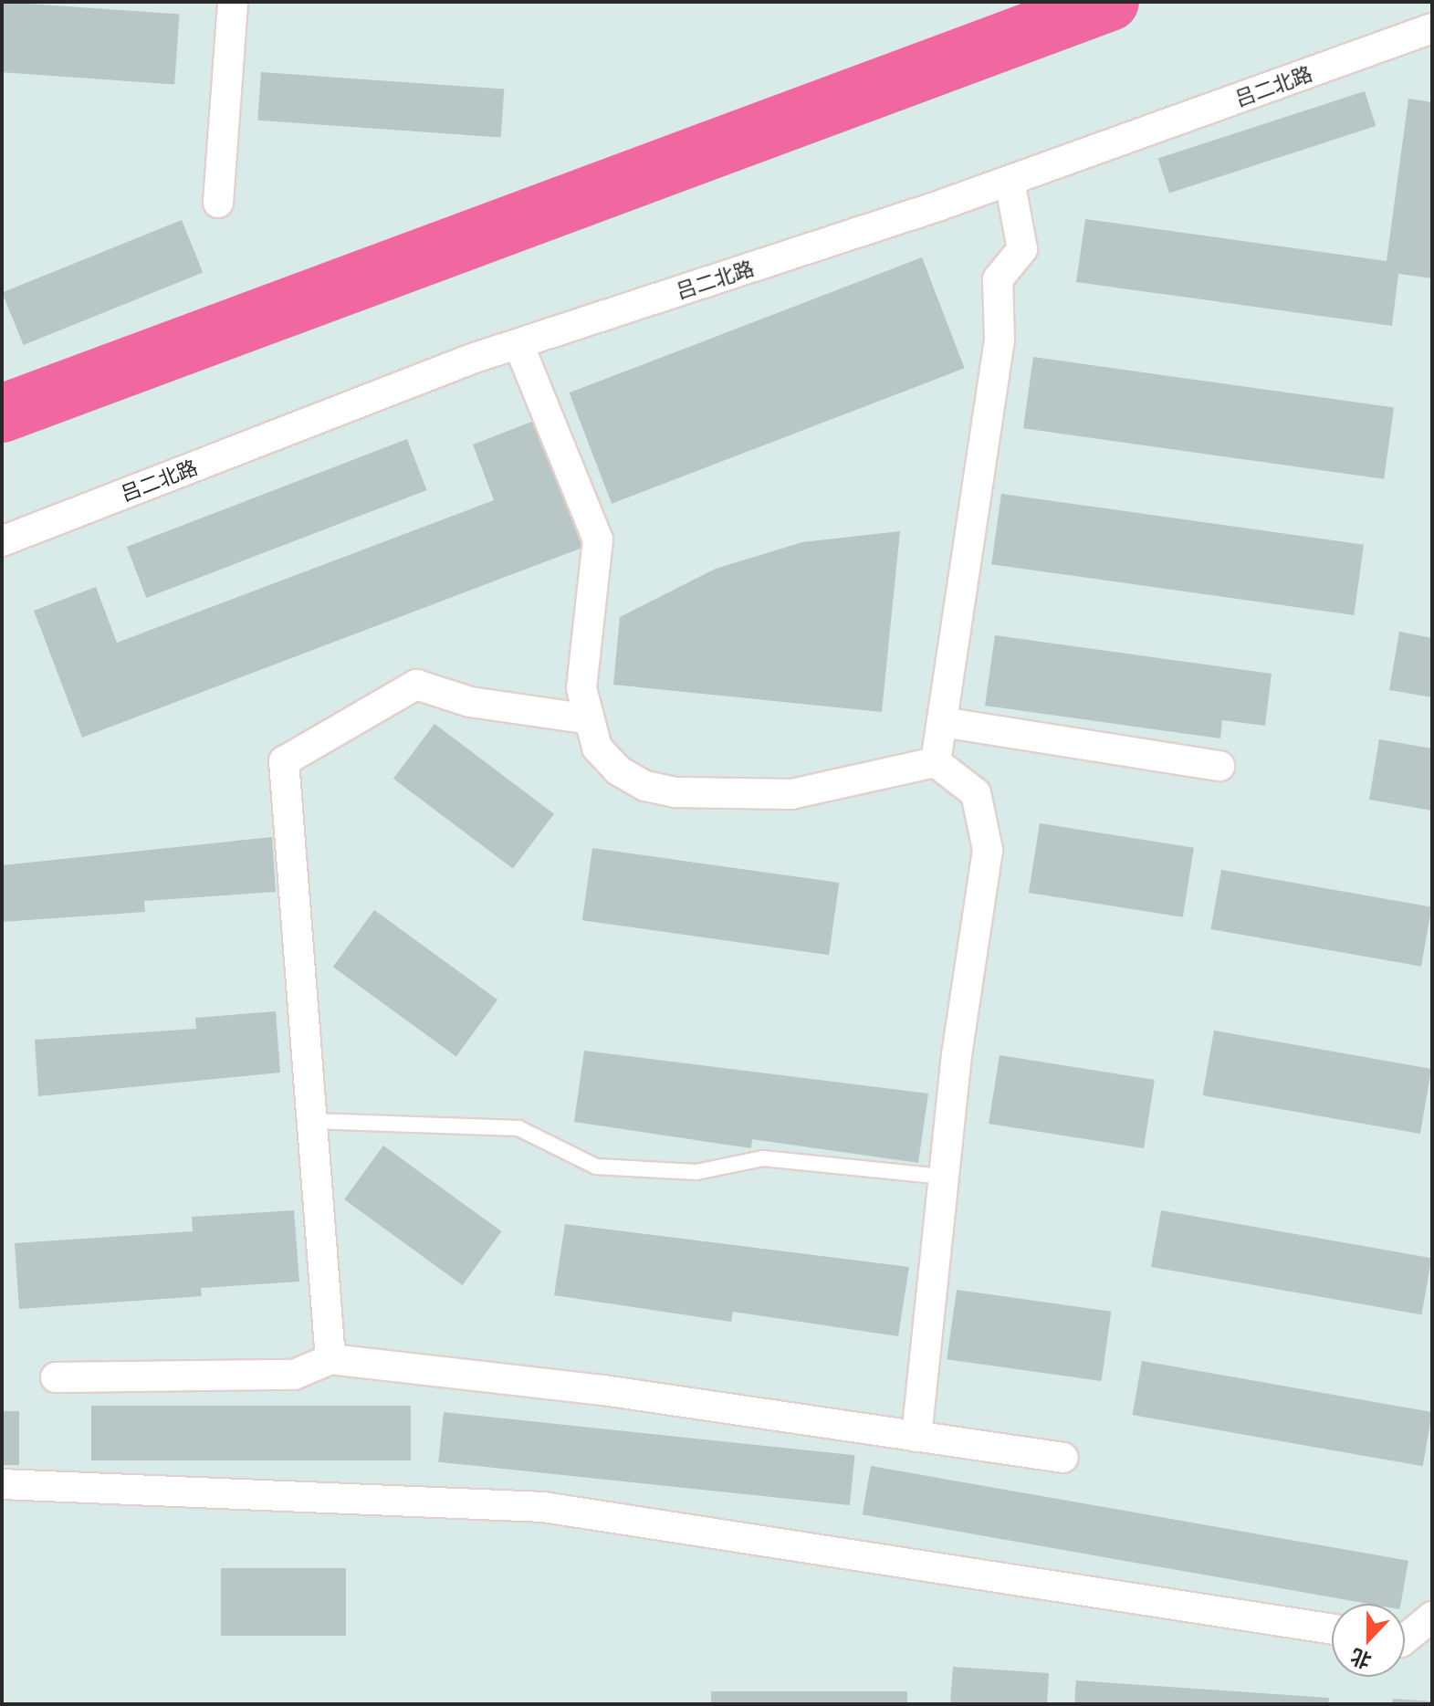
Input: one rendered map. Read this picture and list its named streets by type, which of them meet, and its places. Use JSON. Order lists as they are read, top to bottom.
{
  "streets": {
    "street": ["吕二北路"]
  },
  "north": "bottom"
}
